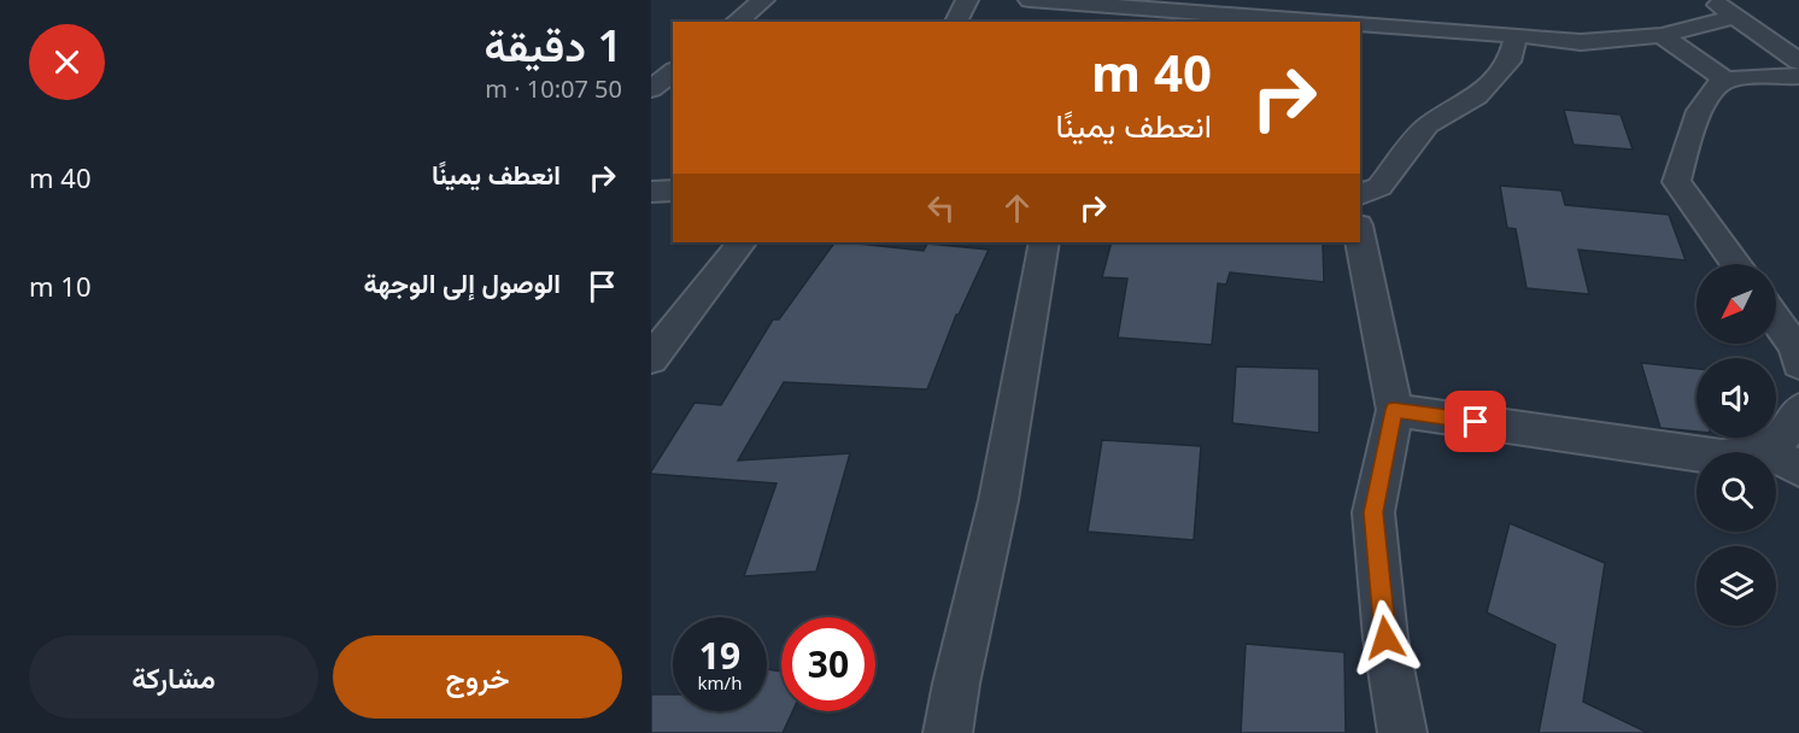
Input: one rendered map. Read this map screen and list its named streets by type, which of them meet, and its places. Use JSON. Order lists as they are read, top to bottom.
{
  "north": "bottom left",
  "page": {
    "heading": ["1 دقيقة", "50 m · 10:07"],
    "turn": ["40 m", "انعطف يمينًا"],
    "list": [
      {
        "name": "انعطف يمينًا",
        "value": "40 m"
      },
      {
        "name": "الوصول إلى الوجهة",
        "value": "10 m"
      }
    ],
    "speed": "19 km/h",
    "limit": "30",
    "buttons": ["خروج", "مشاركة"]
  }
}
